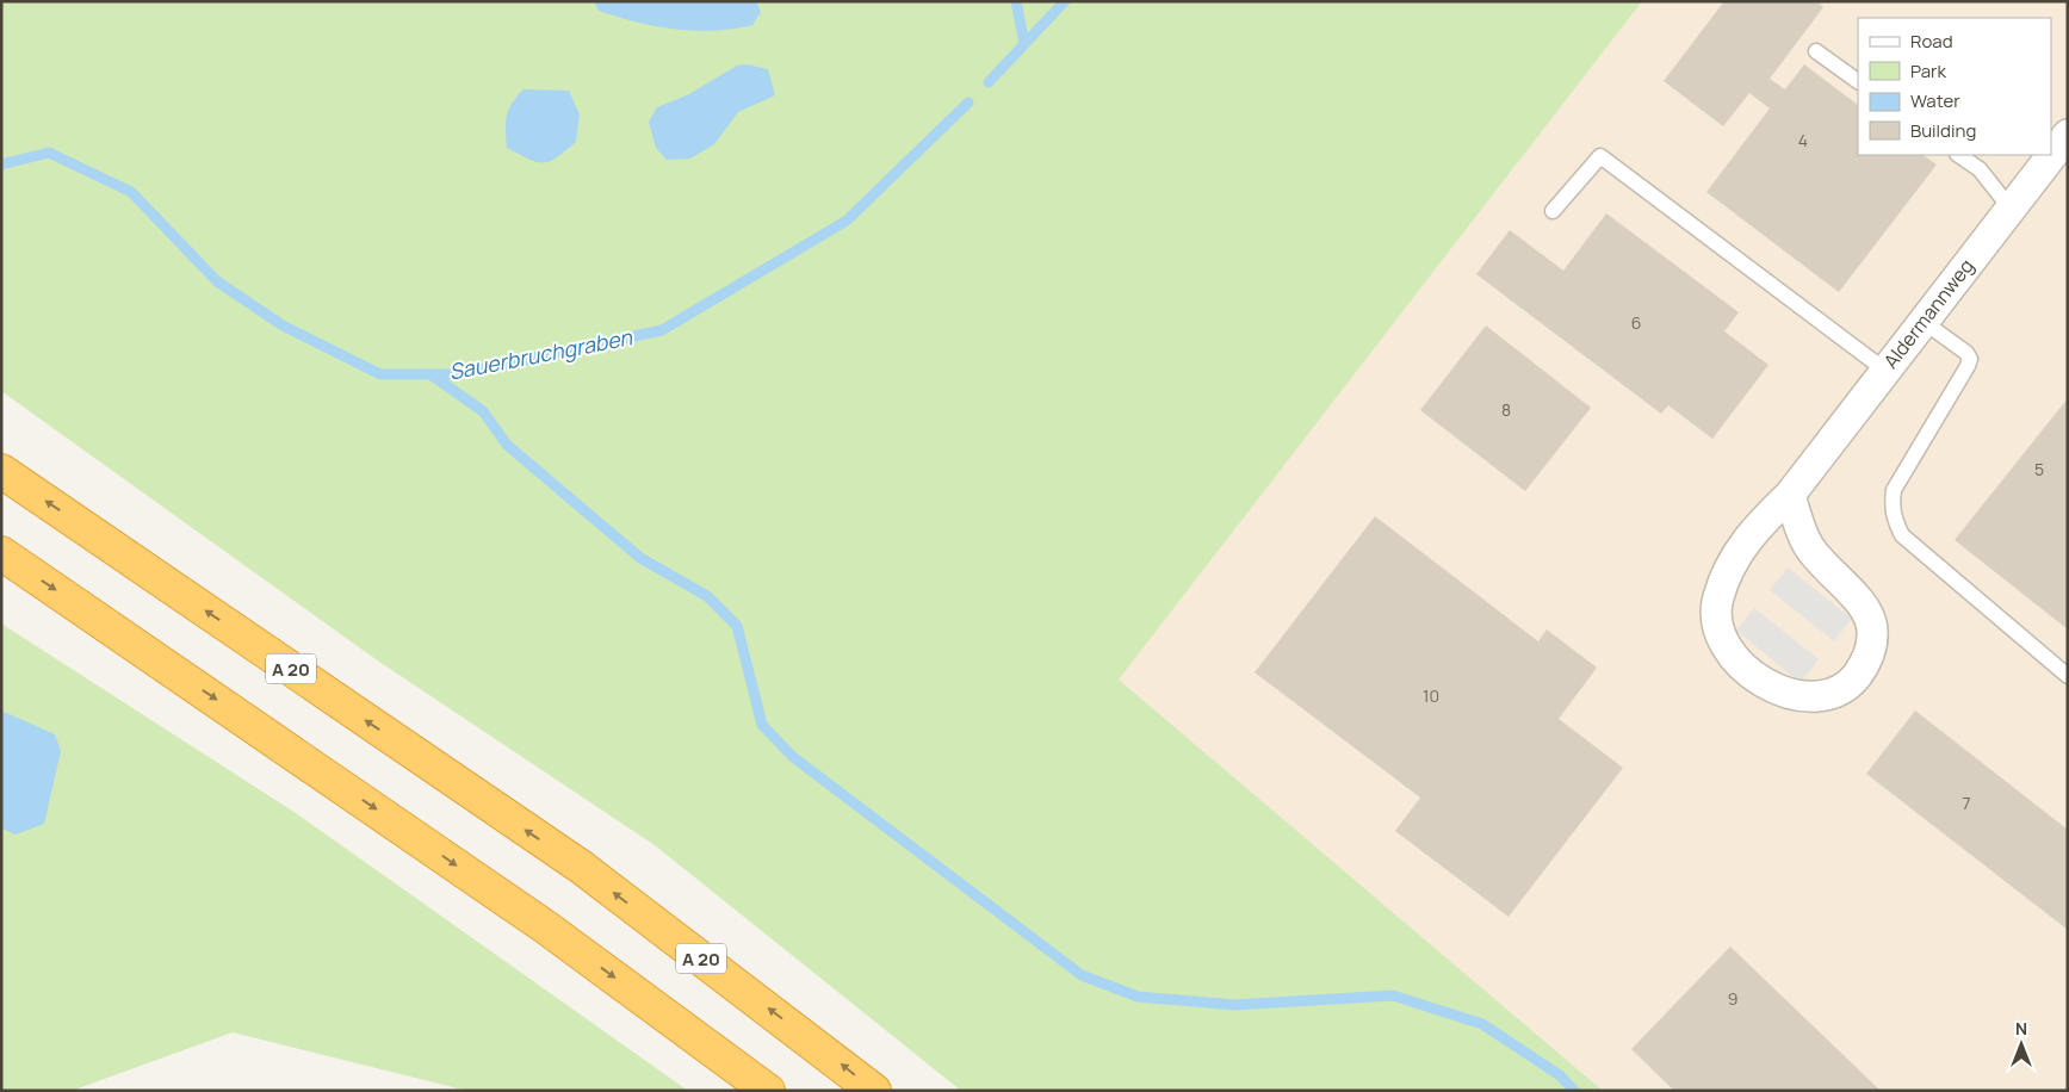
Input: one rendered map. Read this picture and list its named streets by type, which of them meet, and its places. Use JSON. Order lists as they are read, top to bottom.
{
  "streets": {
    "highway": ["A 20"],
    "street": ["Aldermannweg"]
  },
  "water": ["Sauerbruchgraben"],
  "house_numbers": [
    "4",
    "6",
    "8",
    "5",
    "10",
    "7",
    "9"
  ],
  "legend": [
    "Road",
    "Park",
    "Water",
    "Building"
  ],
  "north": "top"
}
